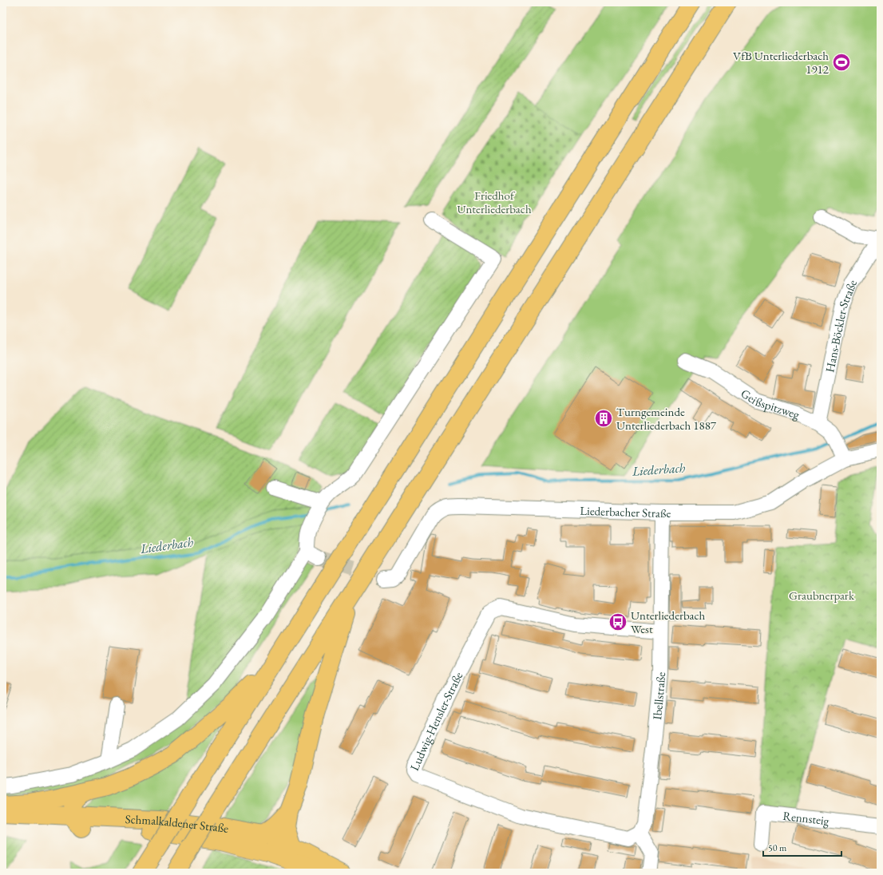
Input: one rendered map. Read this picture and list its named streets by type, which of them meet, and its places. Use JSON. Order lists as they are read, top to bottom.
{
  "streets": {
    "main road": ["Schmalkaldener Straße"],
    "street": [
      "Hans-Böckler-Straße",
      "Geißspitzweg",
      "Liederbacher Straße",
      "Ibellstraße",
      "Ludwig-Hensler-Straße",
      "Rennsteig"
    ]
  },
  "crossings": [
    ["Hans-Böckler-Straße", "Geißspitzweg"],
    ["Geißspitzweg", "Liederbacher Straße"],
    ["Liederbacher Straße", "Ibellstraße"],
    ["Ibellstraße", "Ludwig-Hensler-Straße"]
  ],
  "water": ["Liederbach"],
  "parks": ["Friedhof Unterliederbach", "Graubnerpark"],
  "places": {
    "sports": ["VfB Unterliederbach 1912"],
    "building": ["Turngemeinde Unterliederbach 1887"],
    "bus stop": ["Unterliederbach West"]
  },
  "scale_bar": "50 m"
}
